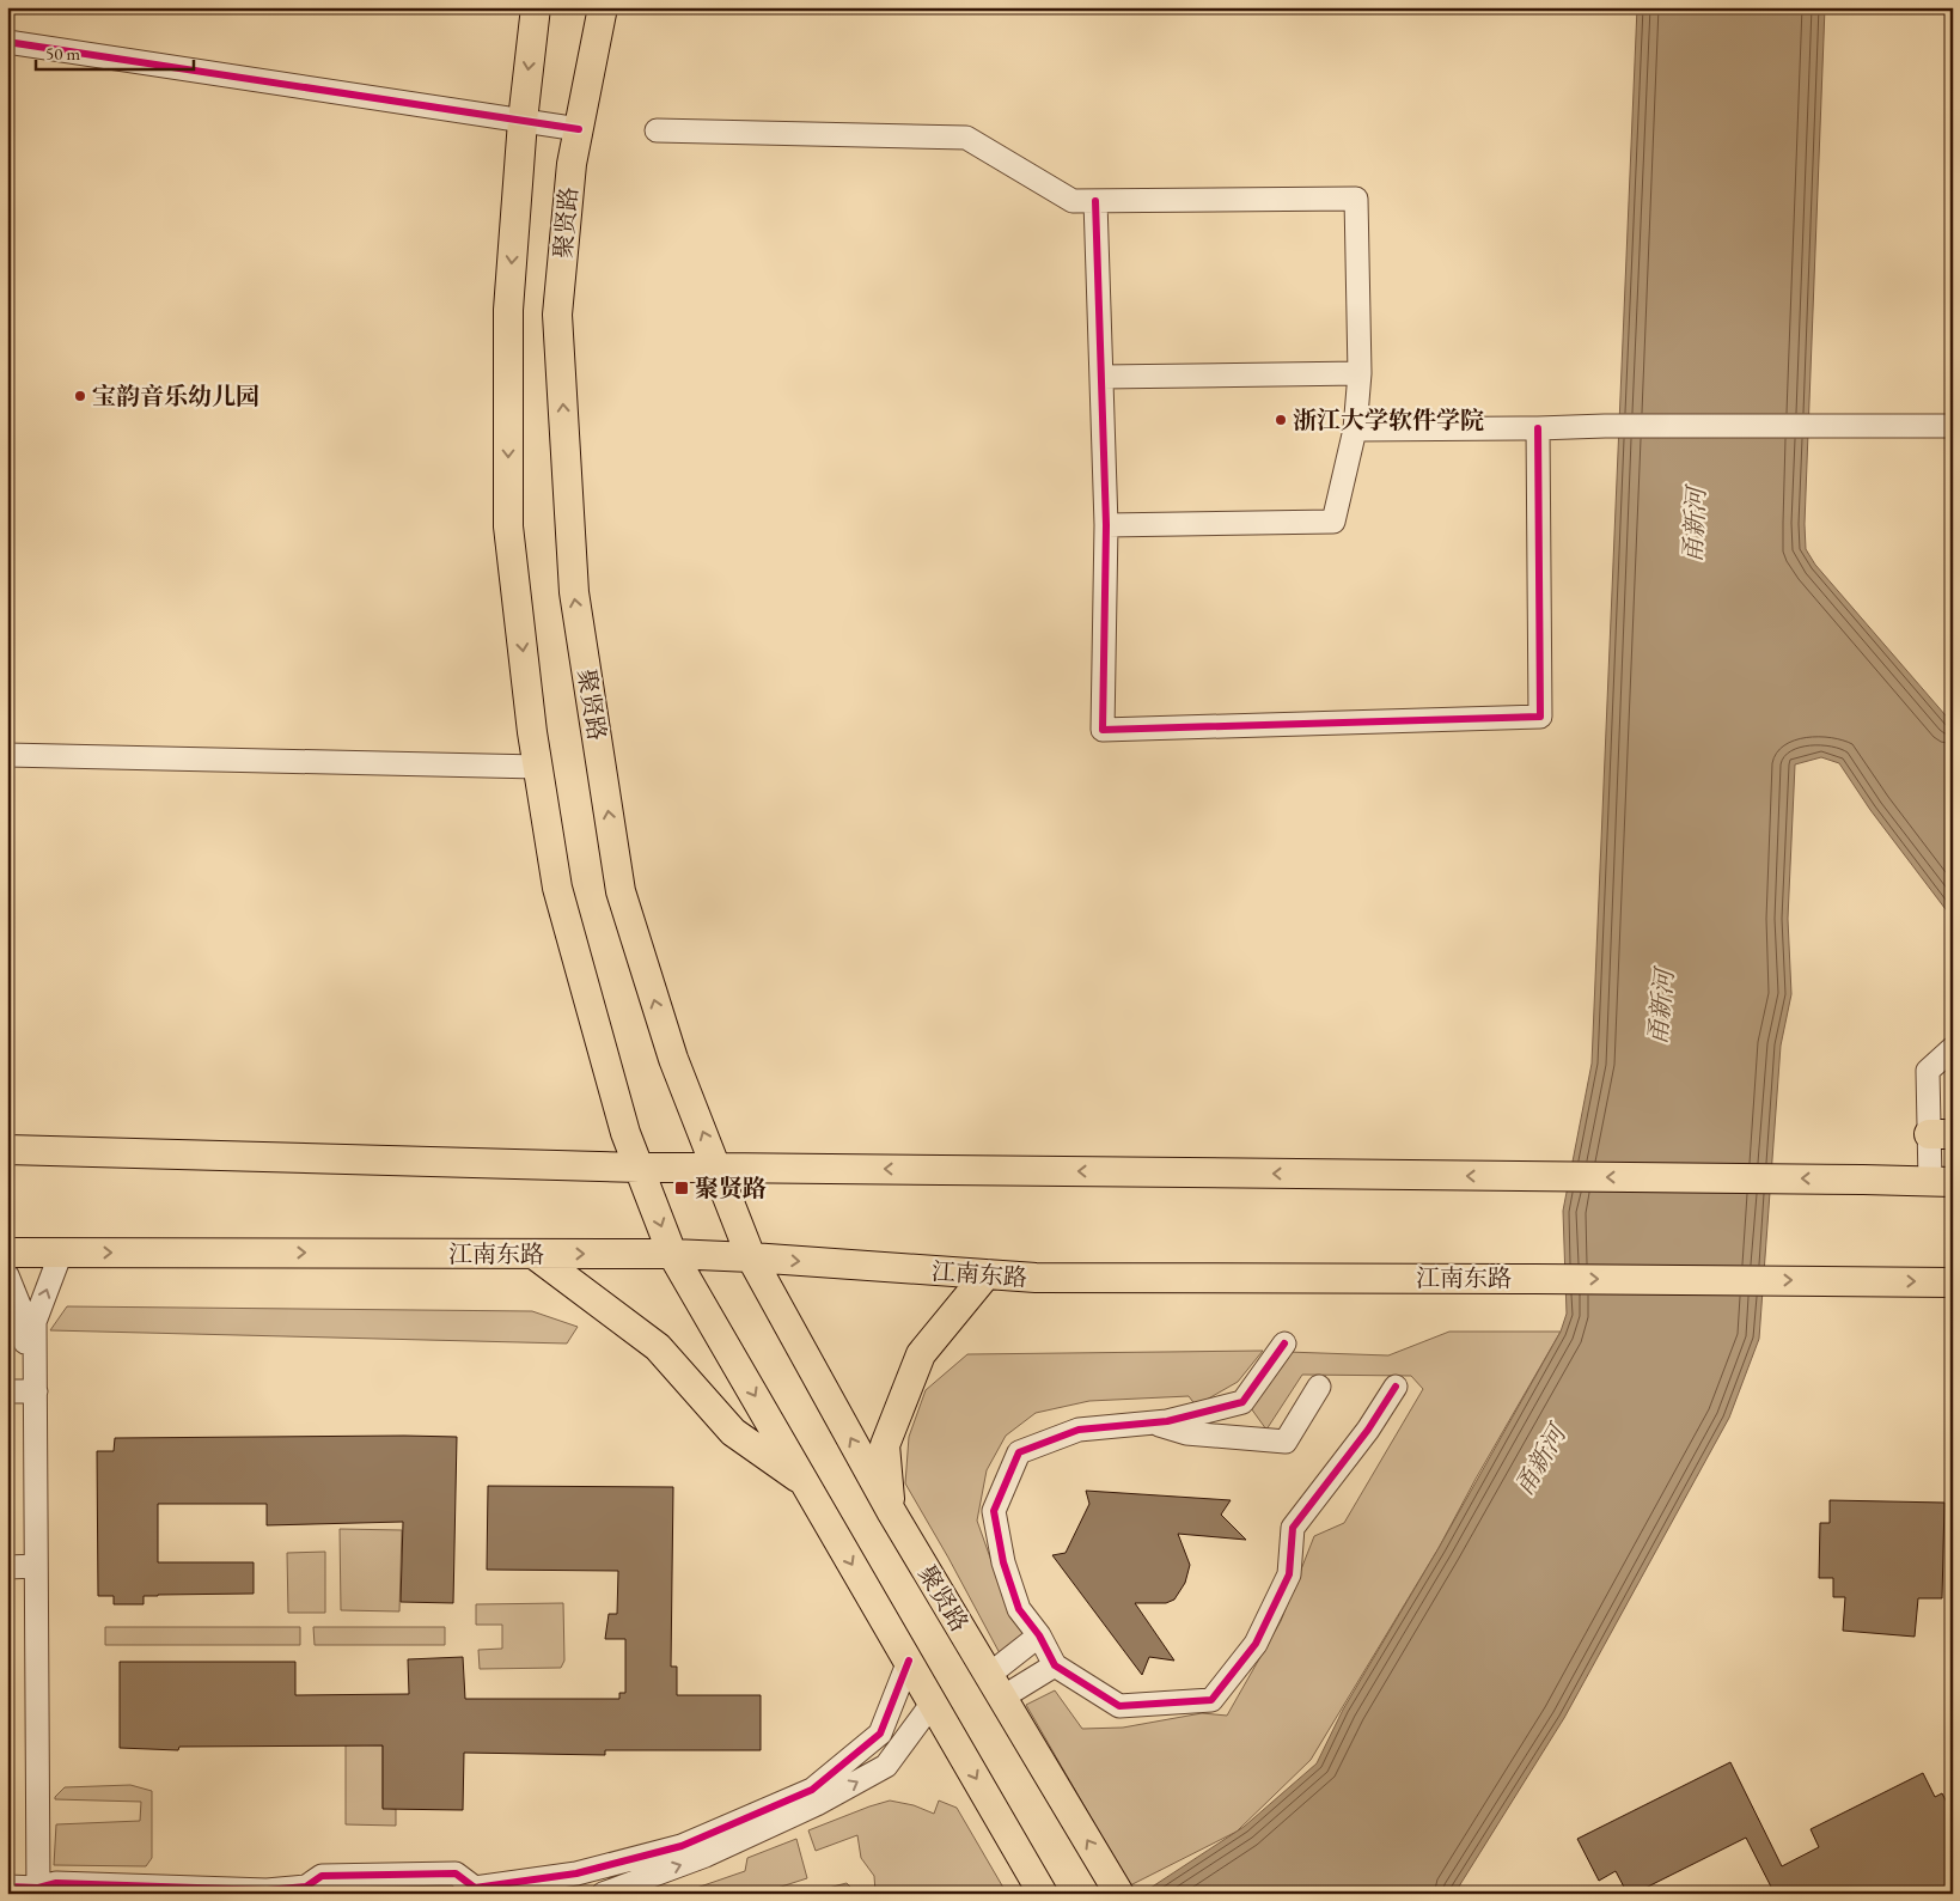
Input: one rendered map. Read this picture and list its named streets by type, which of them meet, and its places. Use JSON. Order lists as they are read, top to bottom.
{
  "streets": {
    "main road": ["聚贤路", "江南东路"]
  },
  "crossings": [
    ["聚贤路", "江南东路"]
  ],
  "water": ["甬新河"],
  "places": {
    "other": ["宝韵音乐幼儿园", "浙江大学软件学院"],
    "transit": ["聚贤路"]
  },
  "scale_bar": "50 m"
}
